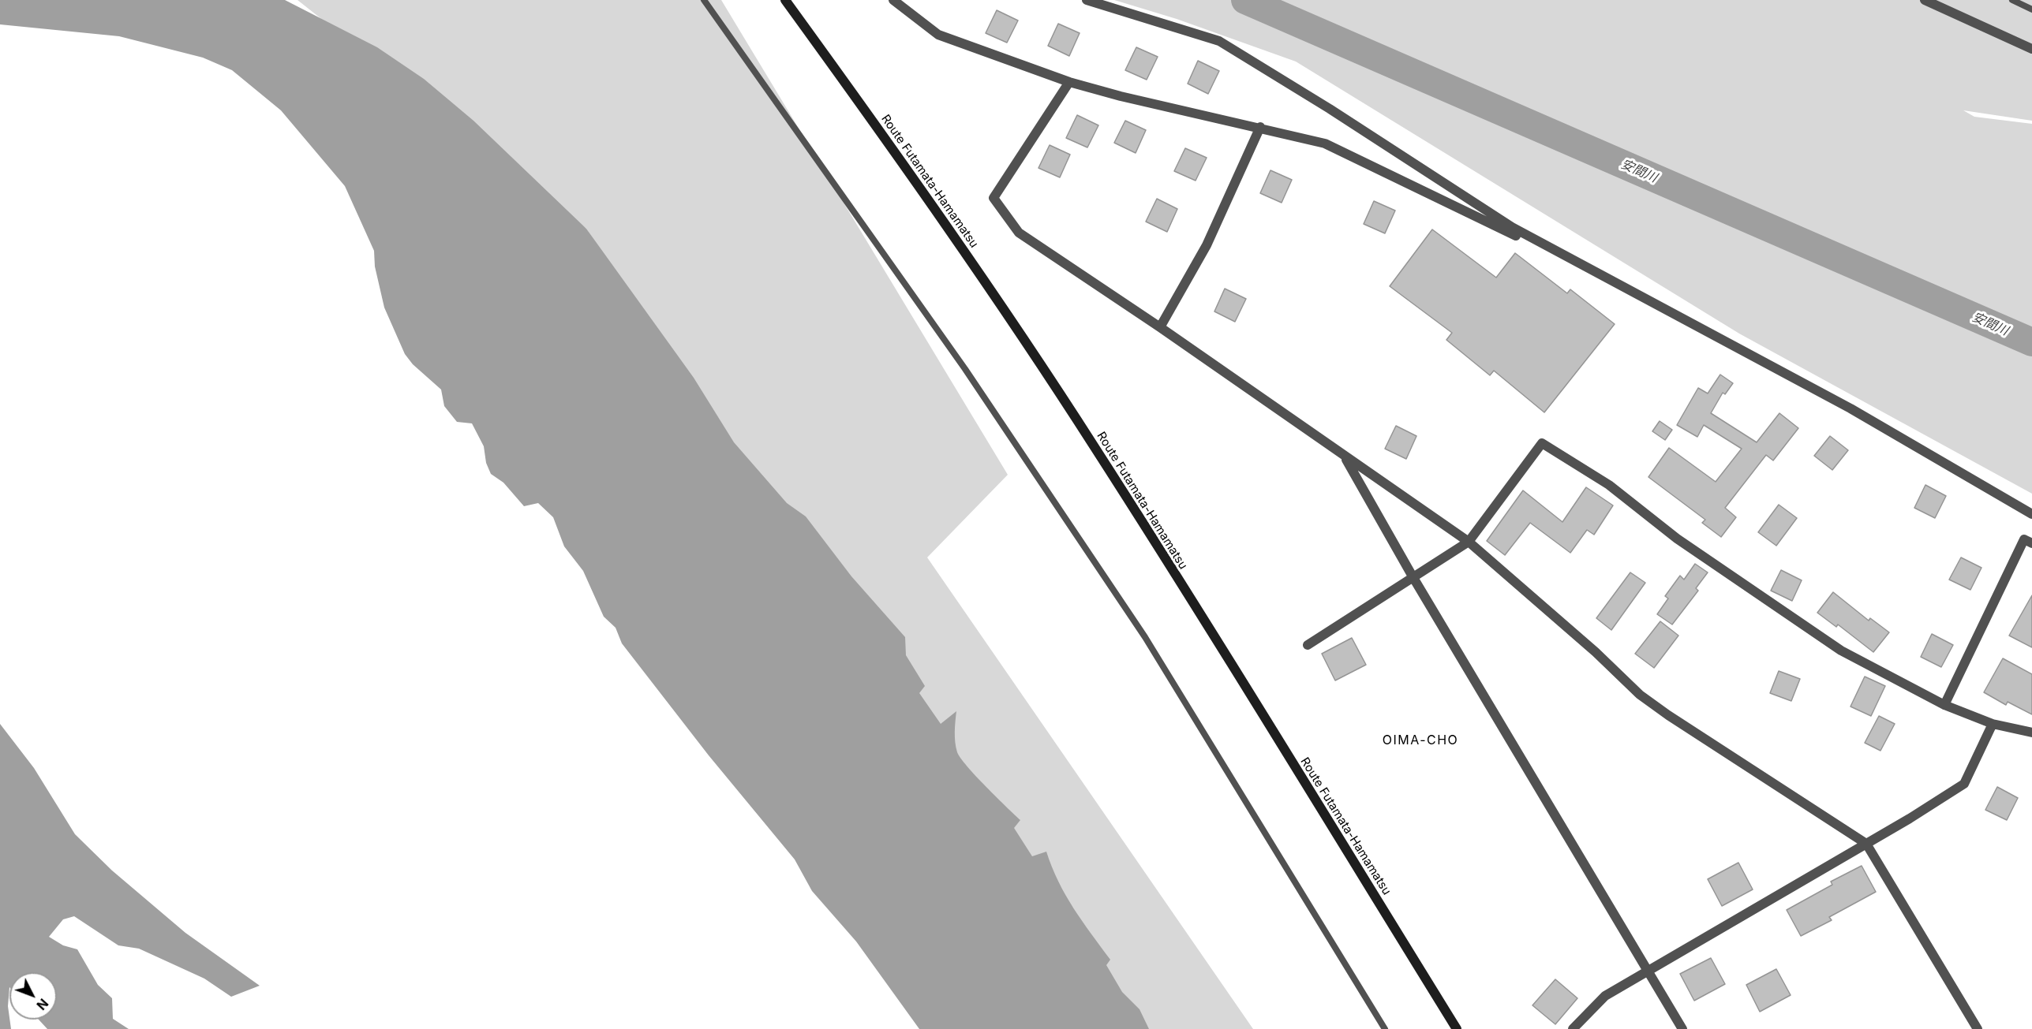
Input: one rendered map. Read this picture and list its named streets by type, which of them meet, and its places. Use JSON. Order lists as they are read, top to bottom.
{
  "streets": {
    "main road": ["Route Futamata-Hamamatsu"]
  },
  "districts": ["OIMA-CHO"],
  "water": ["安間川"],
  "north": "bottom right"
}
